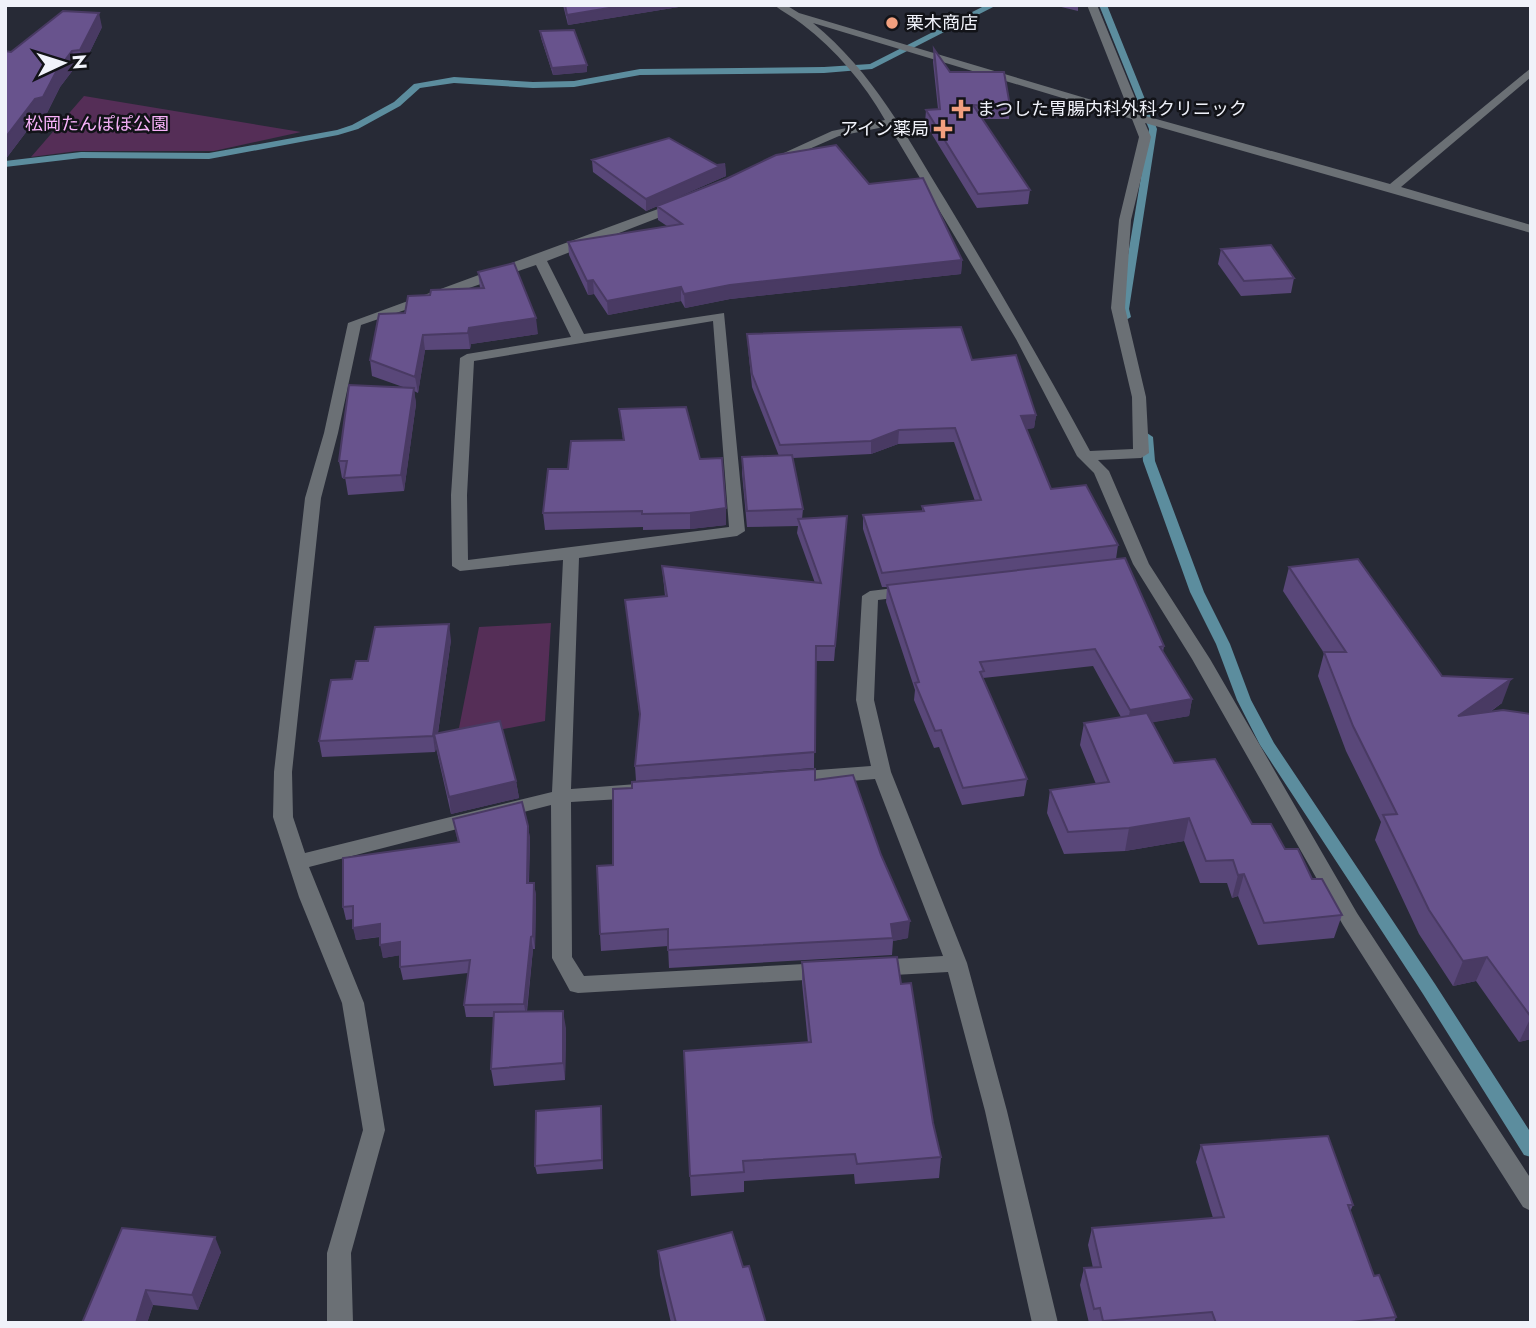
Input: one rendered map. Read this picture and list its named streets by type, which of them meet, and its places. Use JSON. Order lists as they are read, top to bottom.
{
  "parks": ["松岡たんぽぽ公園"],
  "places": {
    "other": ["栗木商店"],
    "health": ["まつした胃腸内科外科クリニック", "アイン薬局"]
  },
  "north": "right"
}
